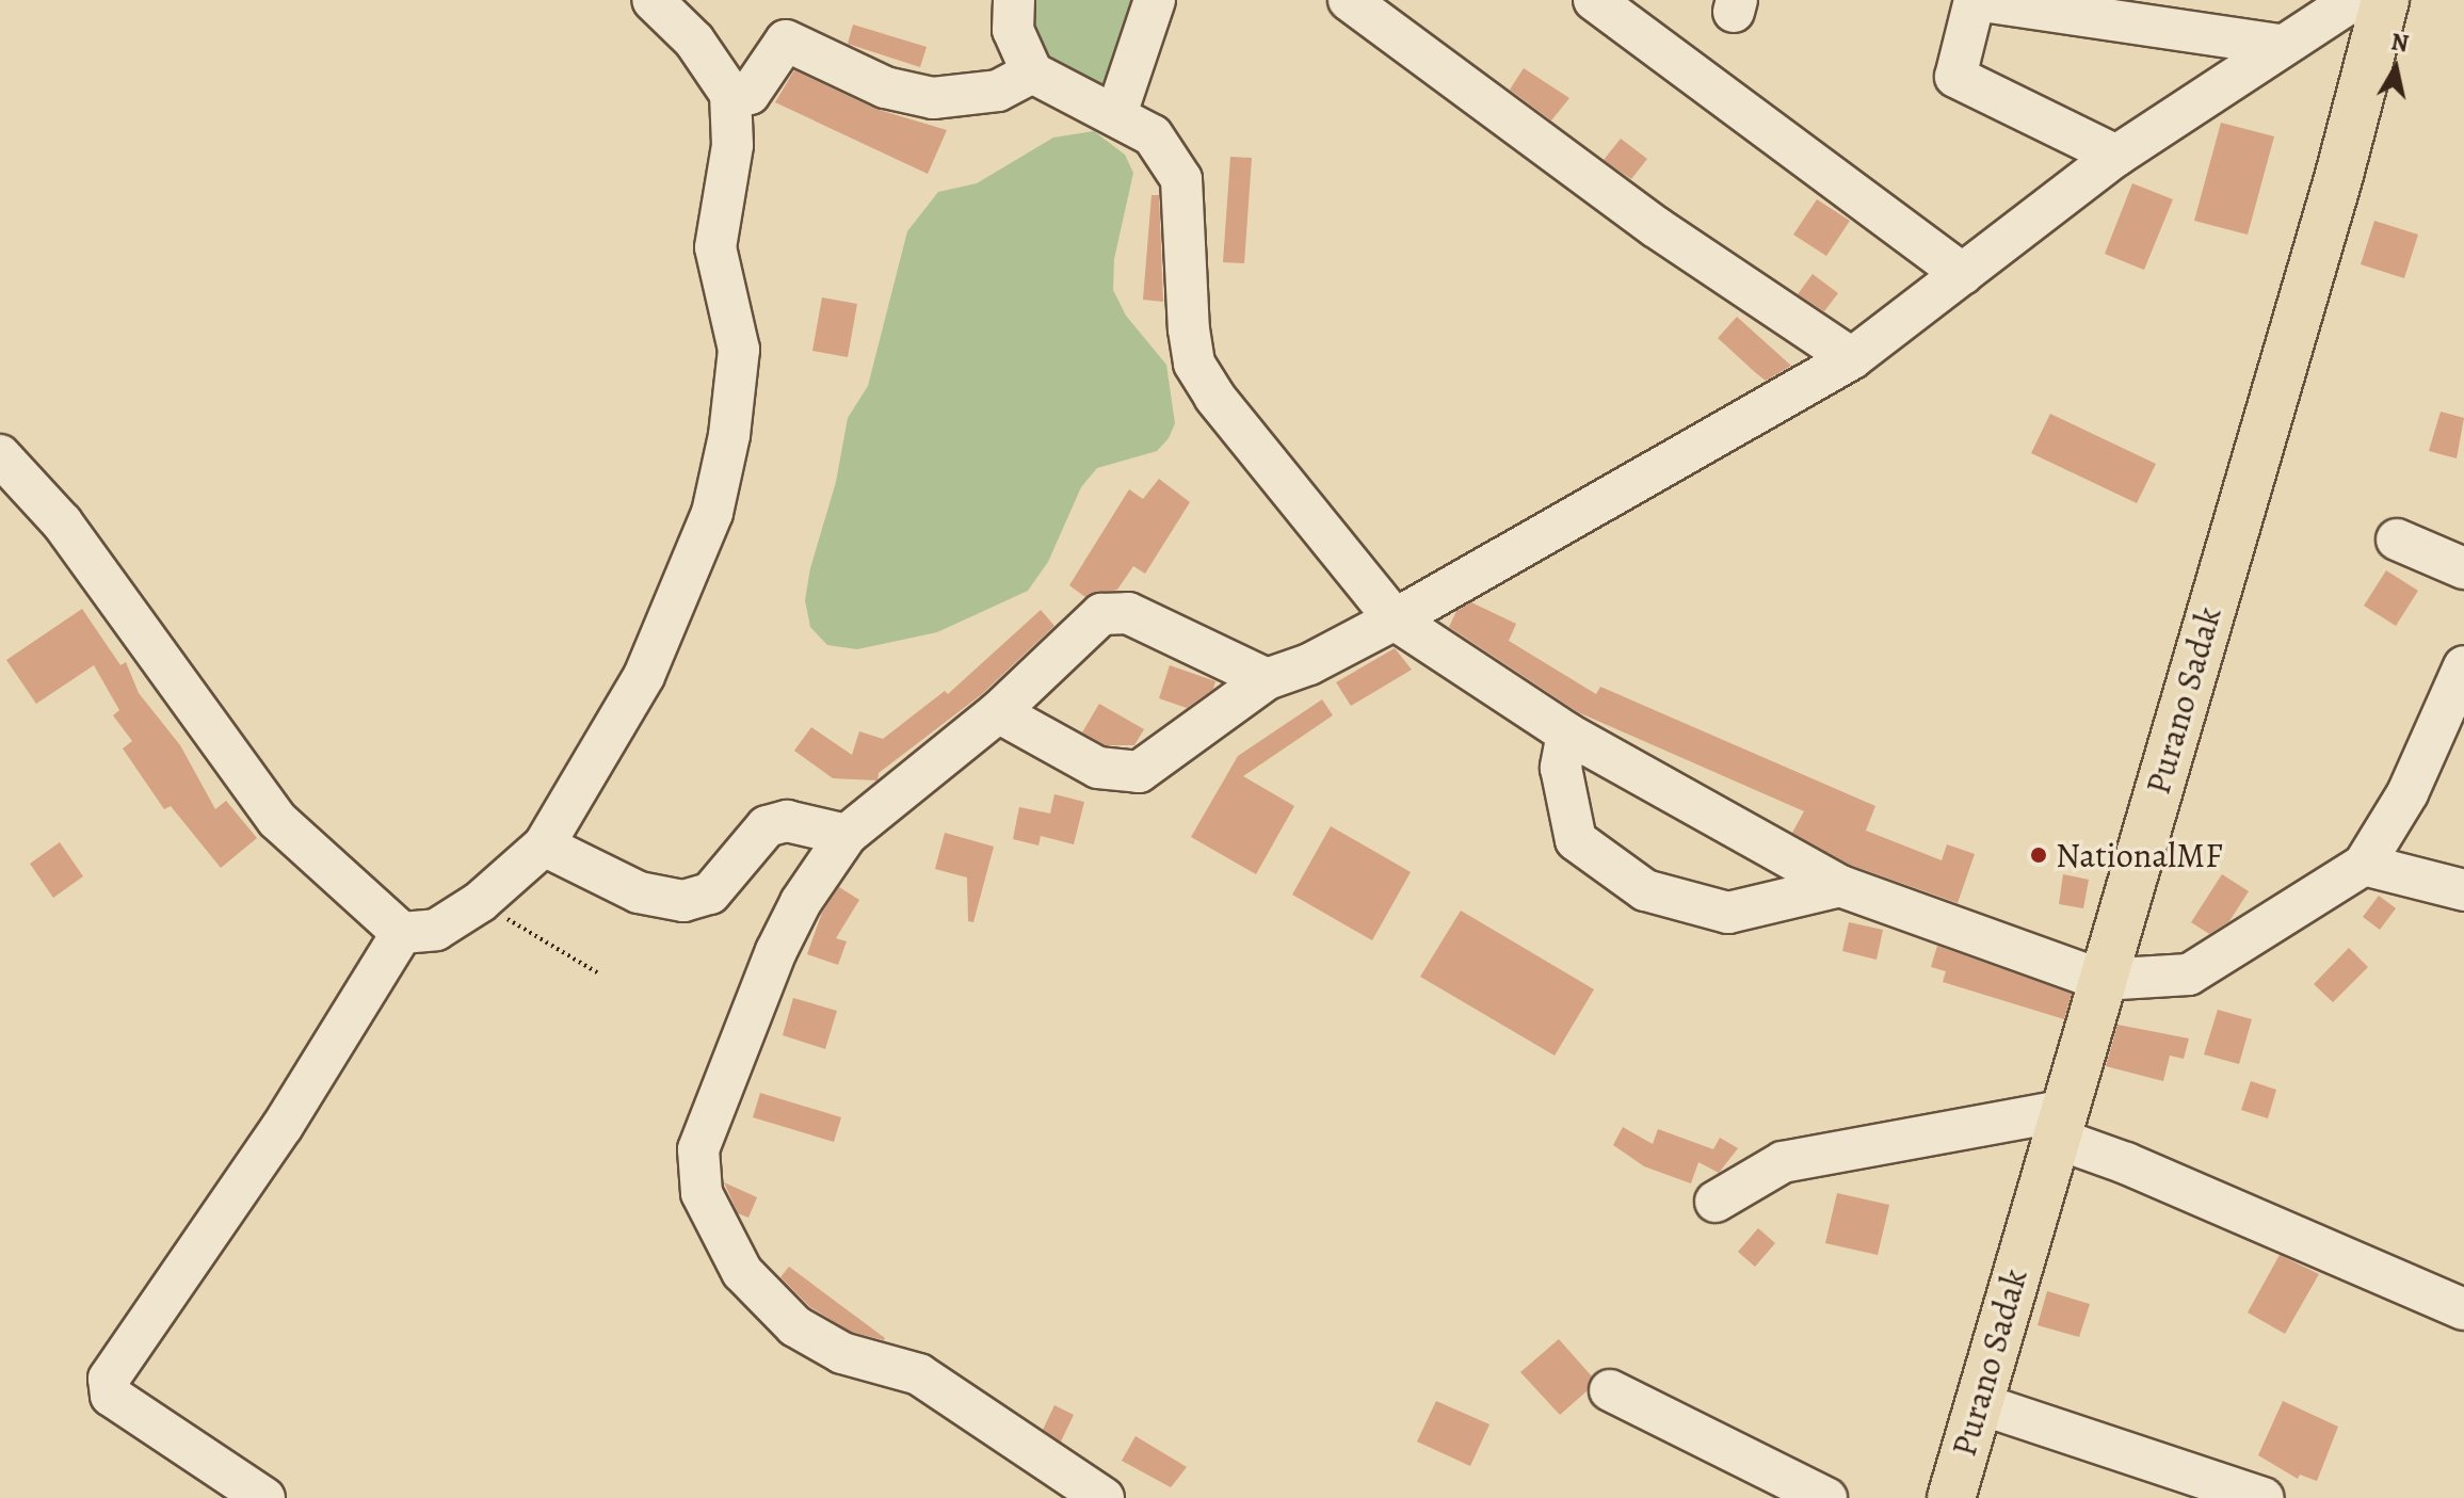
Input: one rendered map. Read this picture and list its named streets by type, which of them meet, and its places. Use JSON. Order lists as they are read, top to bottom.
{
  "streets": {
    "main road": ["Purano Sadak"]
  },
  "places": ["NationalMF"],
  "north": "top"
}
